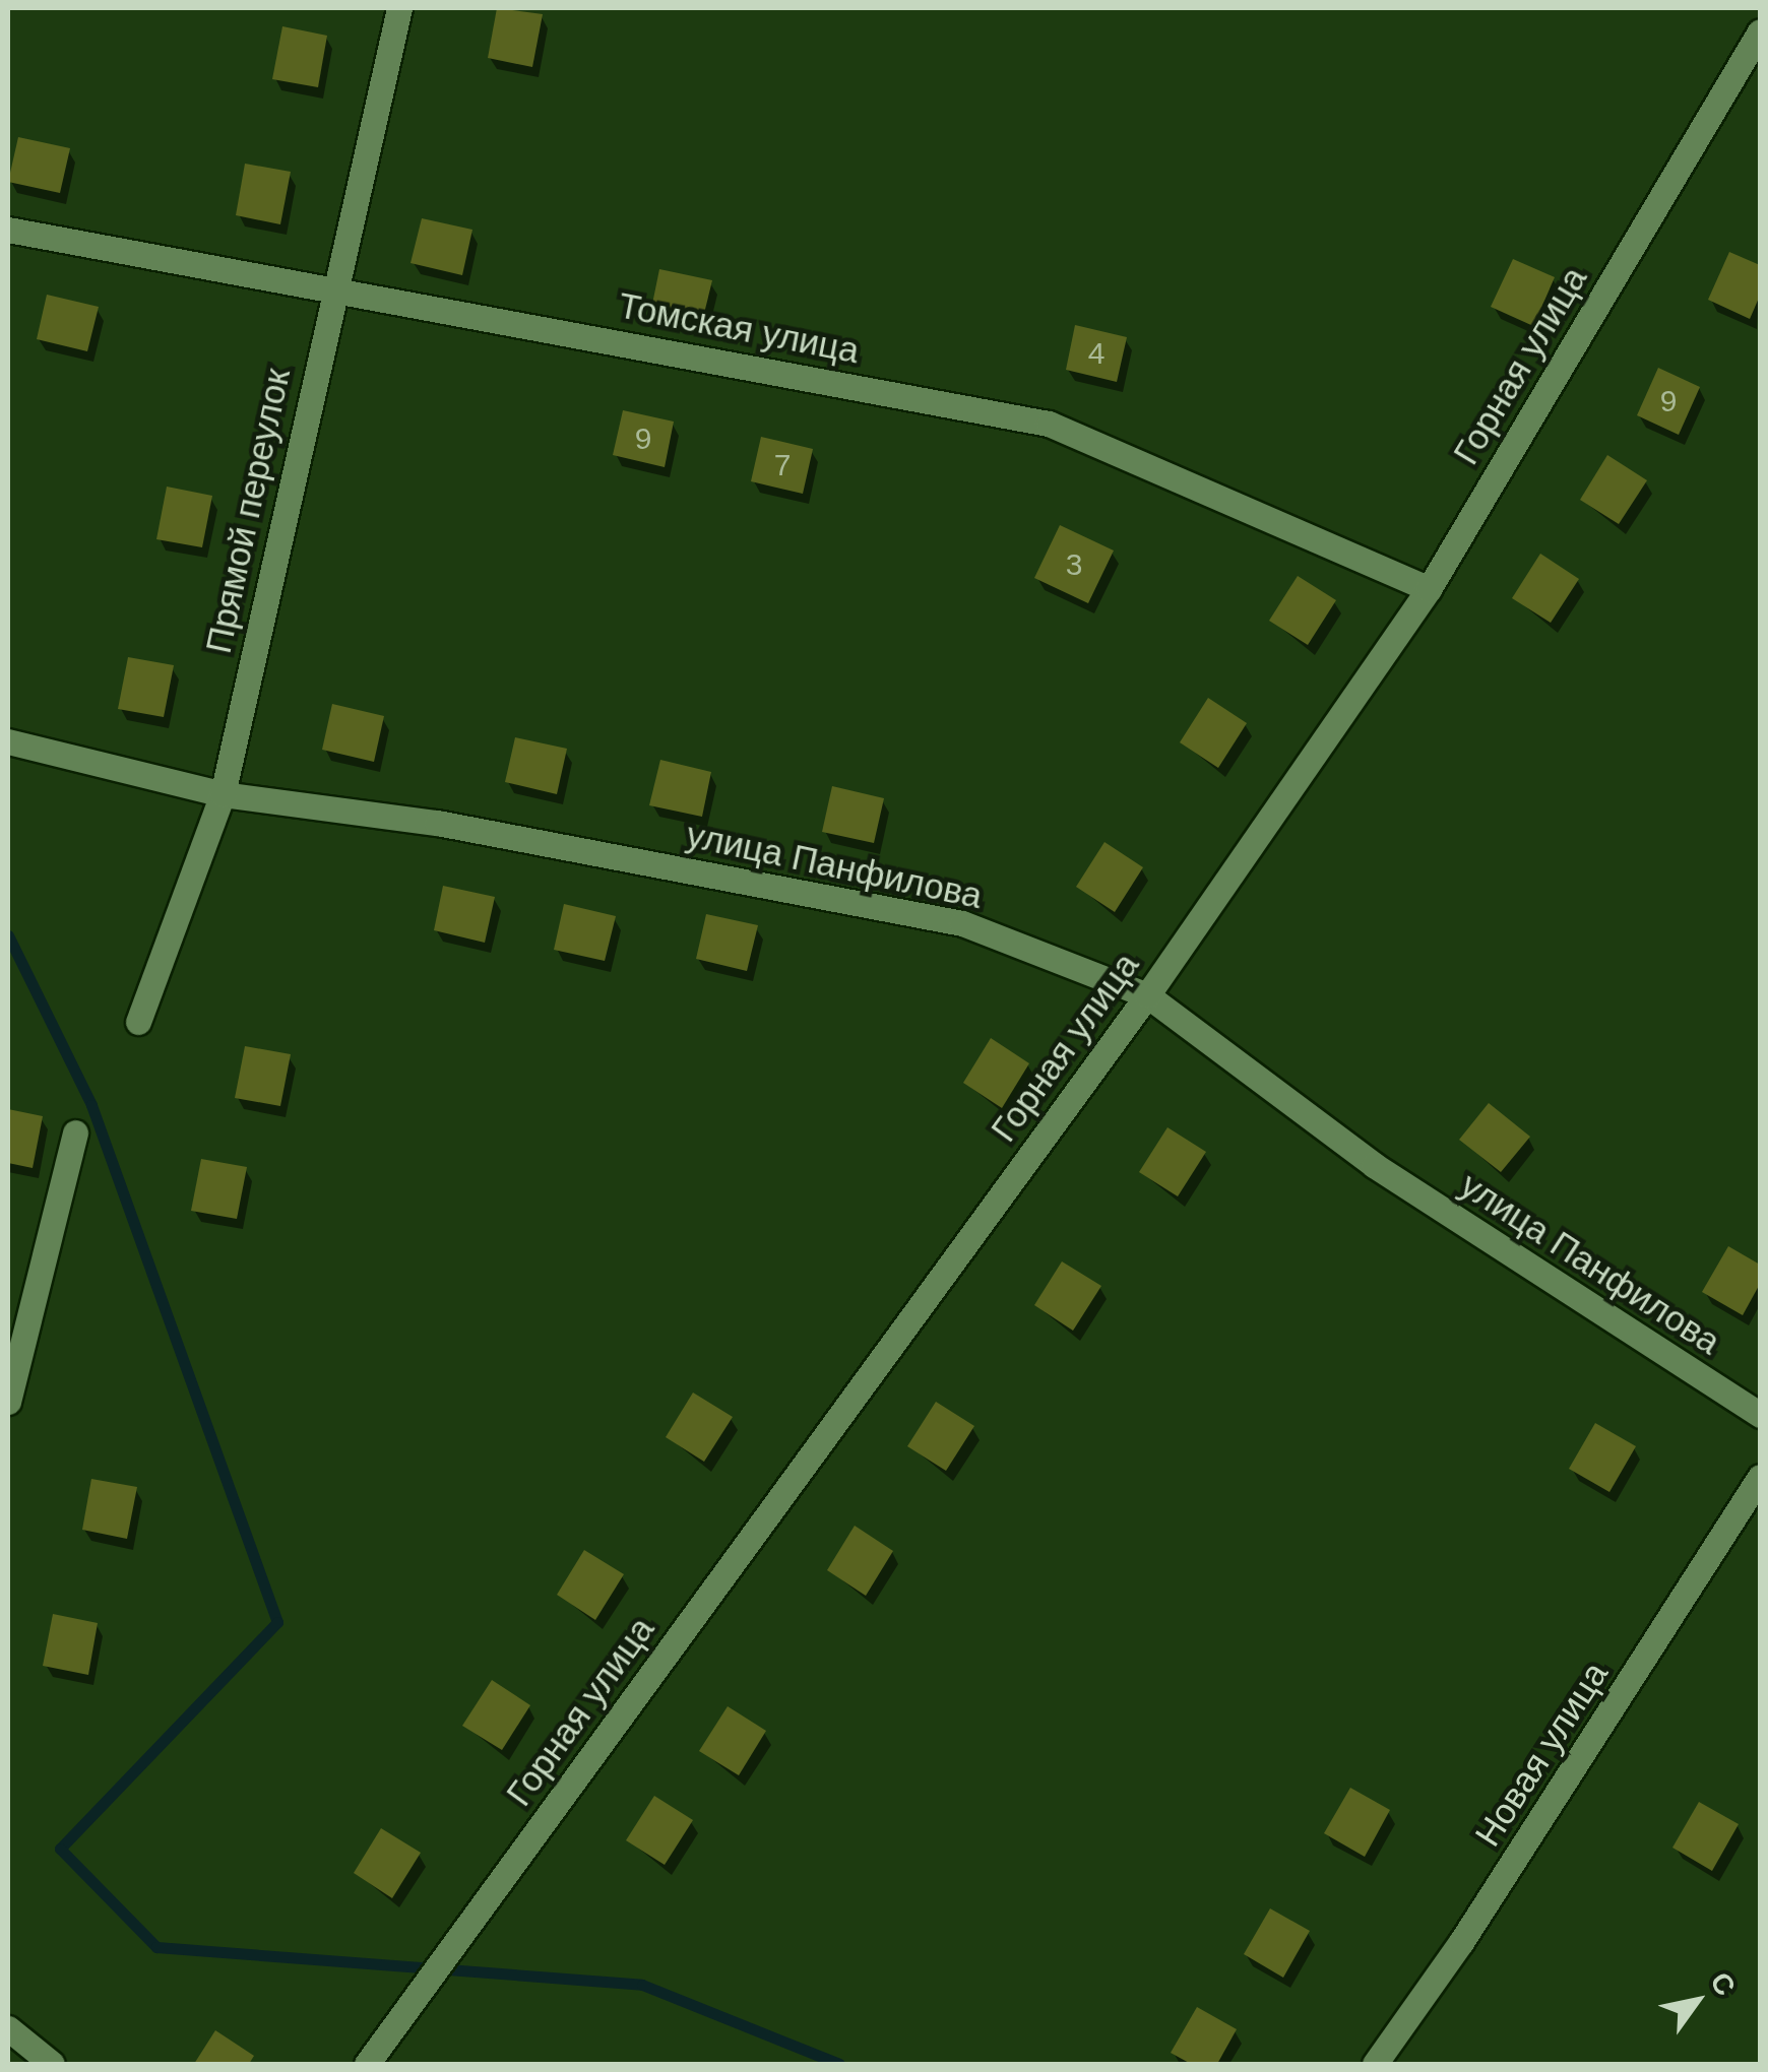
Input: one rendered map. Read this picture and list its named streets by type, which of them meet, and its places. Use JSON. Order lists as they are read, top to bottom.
{
  "streets": {
    "street": [
      "Томская улица",
      "Горная улица",
      "Прямой переулок",
      "улица Панфилова",
      "Новая улица"
    ]
  },
  "crossings": [
    ["Томская улица", "Горная улица"],
    ["Томская улица", "Прямой переулок"],
    ["Горная улица", "улица Панфилова"],
    ["Прямой переулок", "улица Панфилова"]
  ],
  "house_numbers": [
    "4",
    "9",
    "9",
    "7",
    "3"
  ],
  "north": "top right"
}
